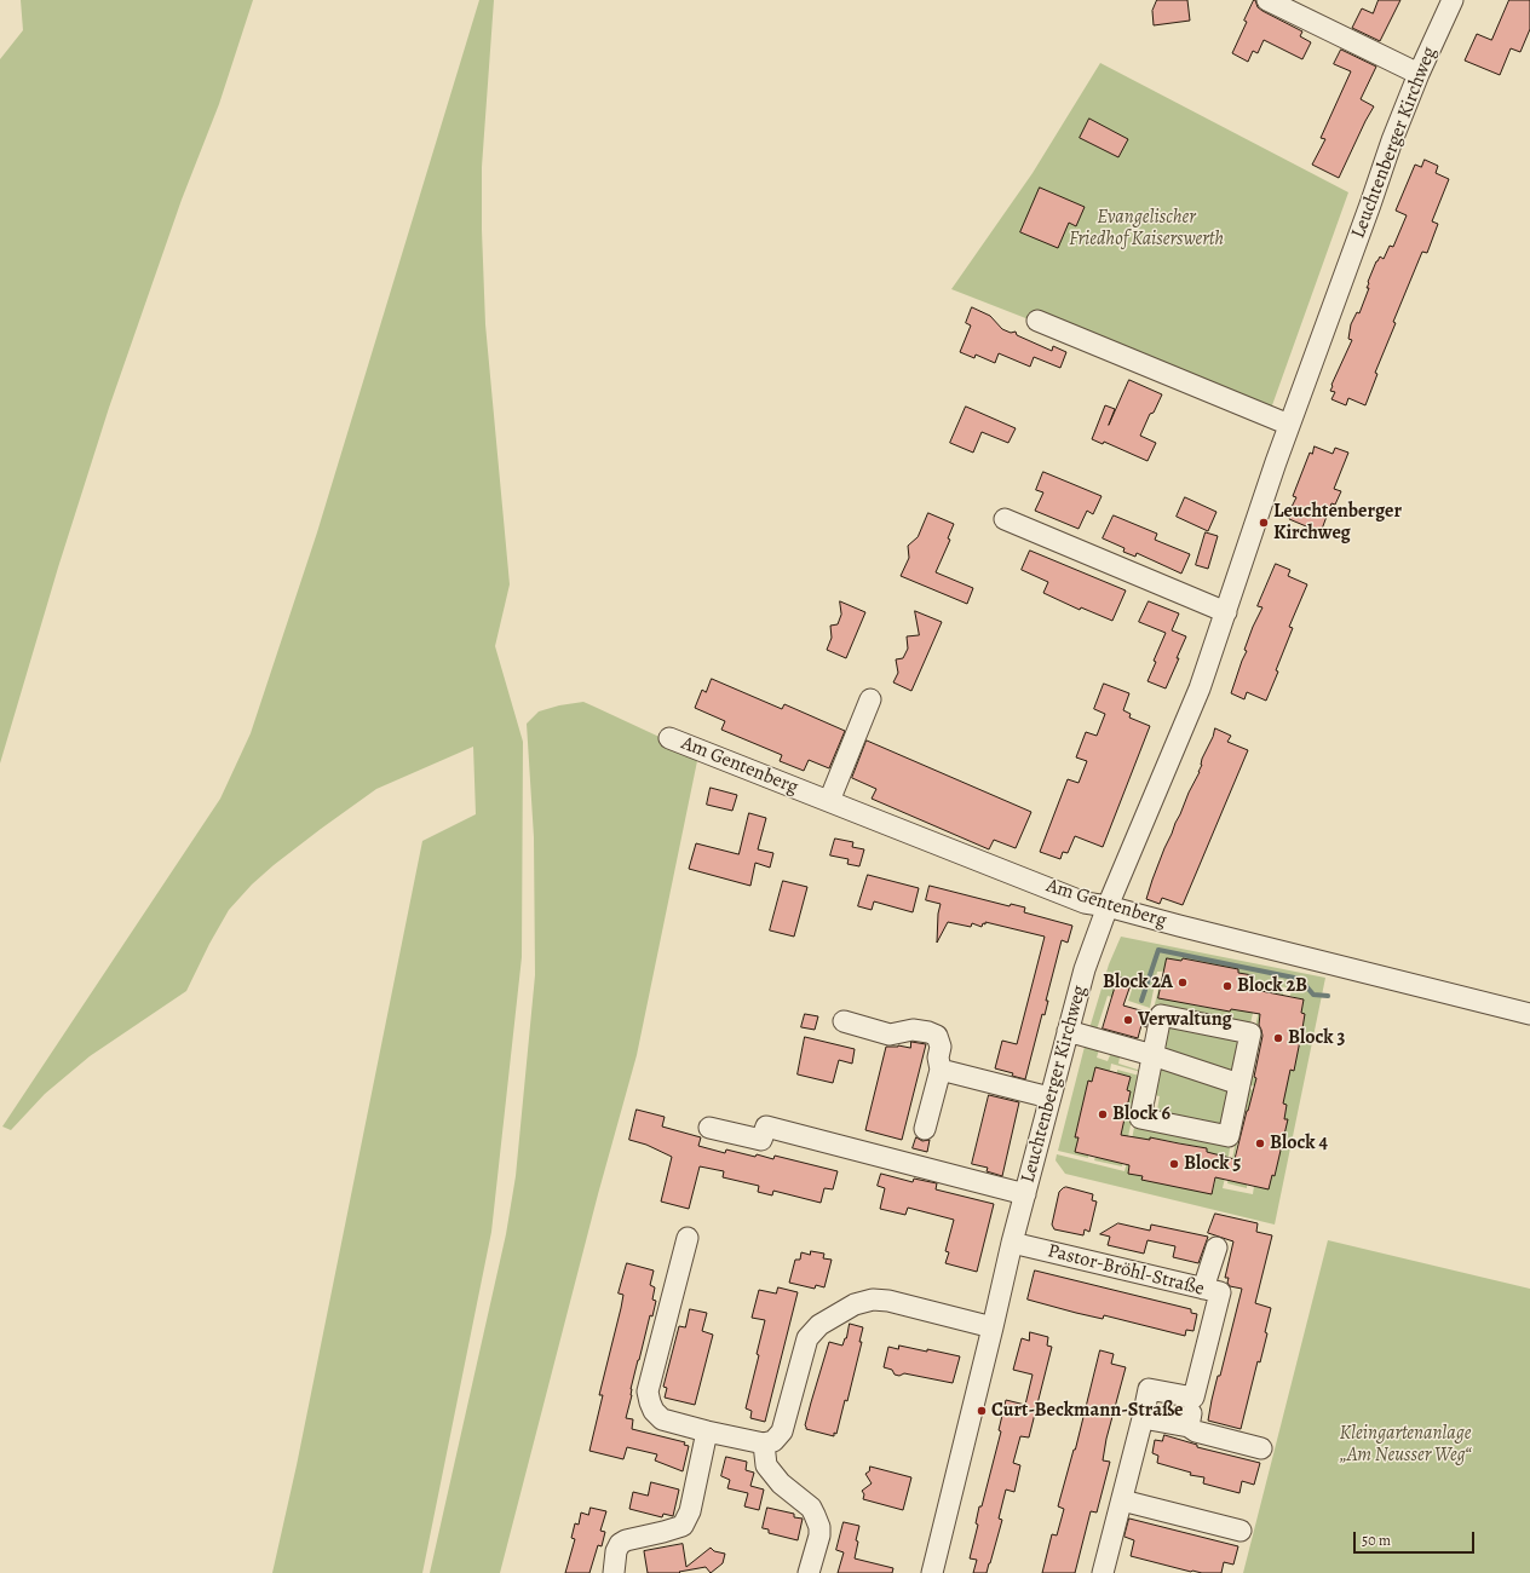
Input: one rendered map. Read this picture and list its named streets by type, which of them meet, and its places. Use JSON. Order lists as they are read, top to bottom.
{
  "streets": {
    "street": ["Leuchtenberger Kirchweg", "Am Gentenberg", "Pastor-Bröhl-Straße"]
  },
  "crossings": [
    ["Leuchtenberger Kirchweg", "Am Gentenberg"],
    ["Leuchtenberger Kirchweg", "Pastor-Bröhl-Straße"]
  ],
  "parks": ["Evangelischer Friedhof Kaiserswerth", "Kleingartenanlage „Am Neusser Weg“"],
  "places": [
    "Leuchtenberger Kirchweg",
    "Block 2A",
    "Block 2B",
    "Verwaltung",
    "Block 3",
    "Block 6",
    "Block 4",
    "Block 5",
    "Curt-Beckmann-Straße"
  ],
  "scale_bar": "50 m"
}
